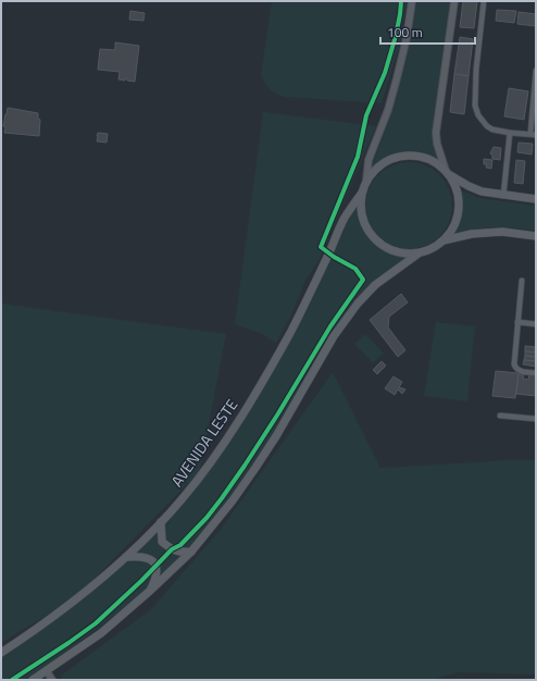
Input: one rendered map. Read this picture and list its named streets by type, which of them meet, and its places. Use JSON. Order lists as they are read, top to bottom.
{
  "streets": {
    "main road": ["AVENIDA LESTE"]
  },
  "scale_bar": "100 m"
}
